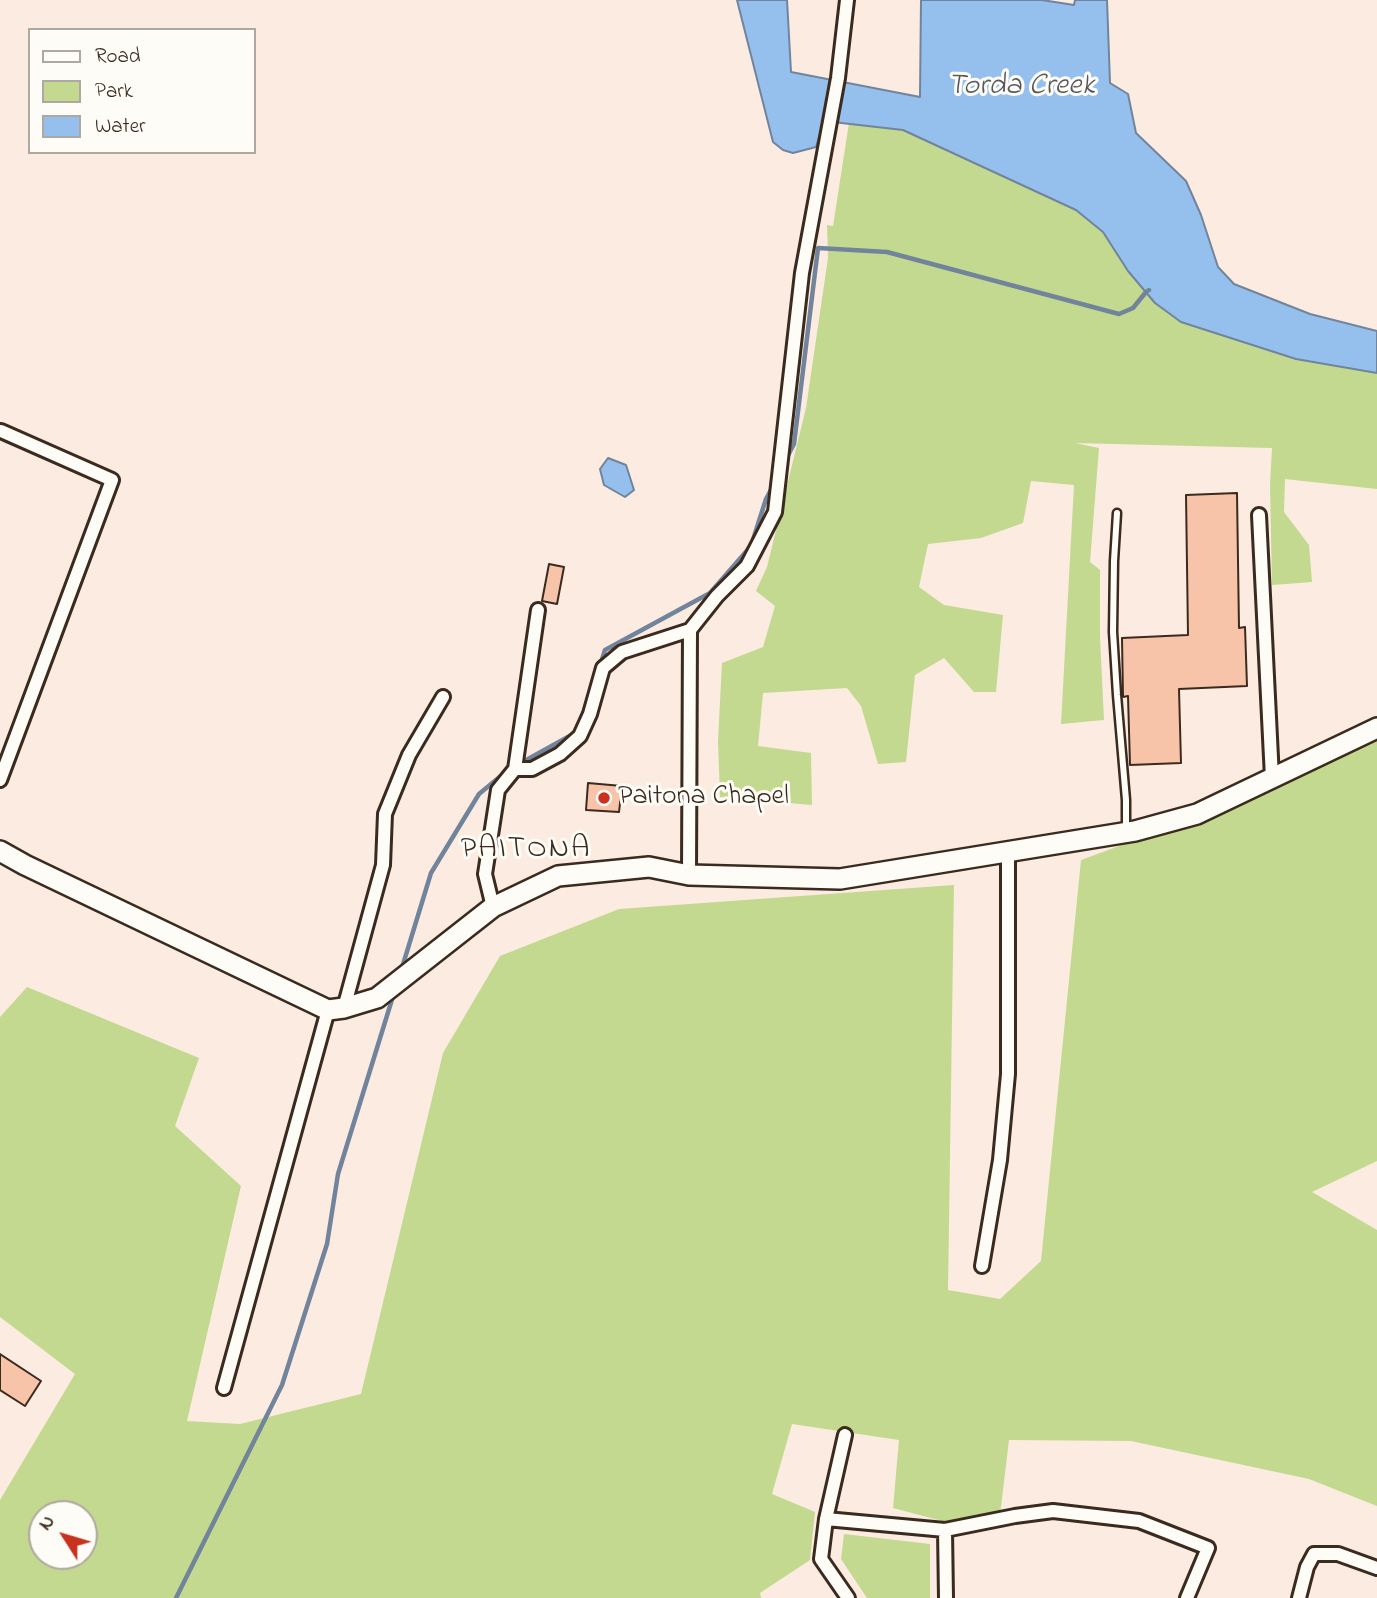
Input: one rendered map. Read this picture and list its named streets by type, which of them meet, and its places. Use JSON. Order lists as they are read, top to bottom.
{
  "districts": ["PAITONA"],
  "water": ["Torda Creek"],
  "places": ["Paitona Chapel"],
  "legend": ["Road", "Park", "Water"],
  "north": "top left"
}
